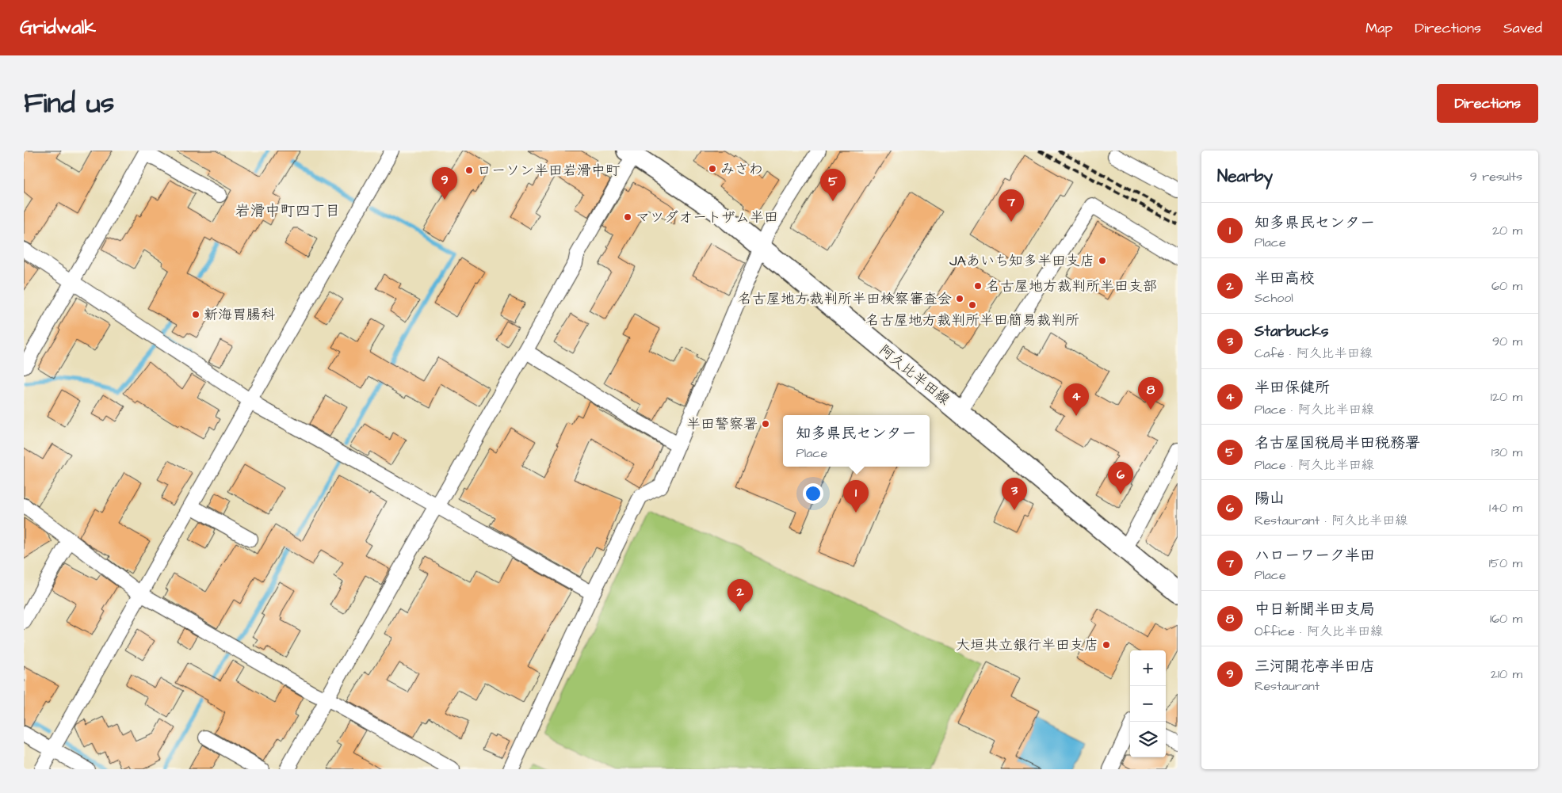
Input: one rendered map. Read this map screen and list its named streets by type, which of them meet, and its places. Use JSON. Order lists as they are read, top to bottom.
{
  "streets": {
    "main road": ["阿久比半田線"]
  },
  "districts": ["岩滑中町四丁目"],
  "places": [
    "みさわ",
    "ローソン半田岩滑中町",
    "マツダオートザム半田",
    "JAあいち知多半田支店",
    "名古屋地方裁判所半田支部",
    "名古屋地方裁判所半田検察審査会",
    "名古屋地方裁判所半田簡易裁判所",
    "新海胃腸科",
    "半田警察署",
    "大垣共立銀行半田支店"
  ],
  "page": {
    "header": "Gridwalk",
    "nav": ["Map", "Directions", "Saved"],
    "title": "Find us",
    "buttons": "Directions",
    "heading": ["Nearby", "9 results"],
    "pins": [
      "9",
      "5",
      "7",
      "8",
      "4",
      "6",
      "3",
      "1",
      "2"
    ],
    "list": [
      {
        "mark": "1",
        "name": "知多県民センター",
        "note": "Place",
        "value": "20 m"
      },
      {
        "mark": "2",
        "name": "半田高校",
        "note": "School",
        "value": "60 m"
      },
      {
        "mark": "3",
        "name": "Starbucks",
        "note": "Café · 阿久比半田線",
        "value": "90 m"
      },
      {
        "mark": "4",
        "name": "半田保健所",
        "note": "Place · 阿久比半田線",
        "value": "120 m"
      },
      {
        "mark": "5",
        "name": "名古屋国税局半田税務署",
        "note": "Place · 阿久比半田線",
        "value": "130 m"
      },
      {
        "mark": "6",
        "name": "陽山",
        "note": "Restaurant · 阿久比半田線",
        "value": "140 m"
      },
      {
        "mark": "7",
        "name": "ハローワーク半田",
        "note": "Place",
        "value": "150 m"
      },
      {
        "mark": "8",
        "name": "中日新聞半田支局",
        "note": "Office · 阿久比半田線",
        "value": "160 m"
      },
      {
        "mark": "9",
        "name": "三河開花亭半田店",
        "note": "Restaurant",
        "value": "210 m"
      }
    ],
    "popup": ["知多県民センター", "Place"],
    "map_buttons": ["+", "−"]
  }
}
